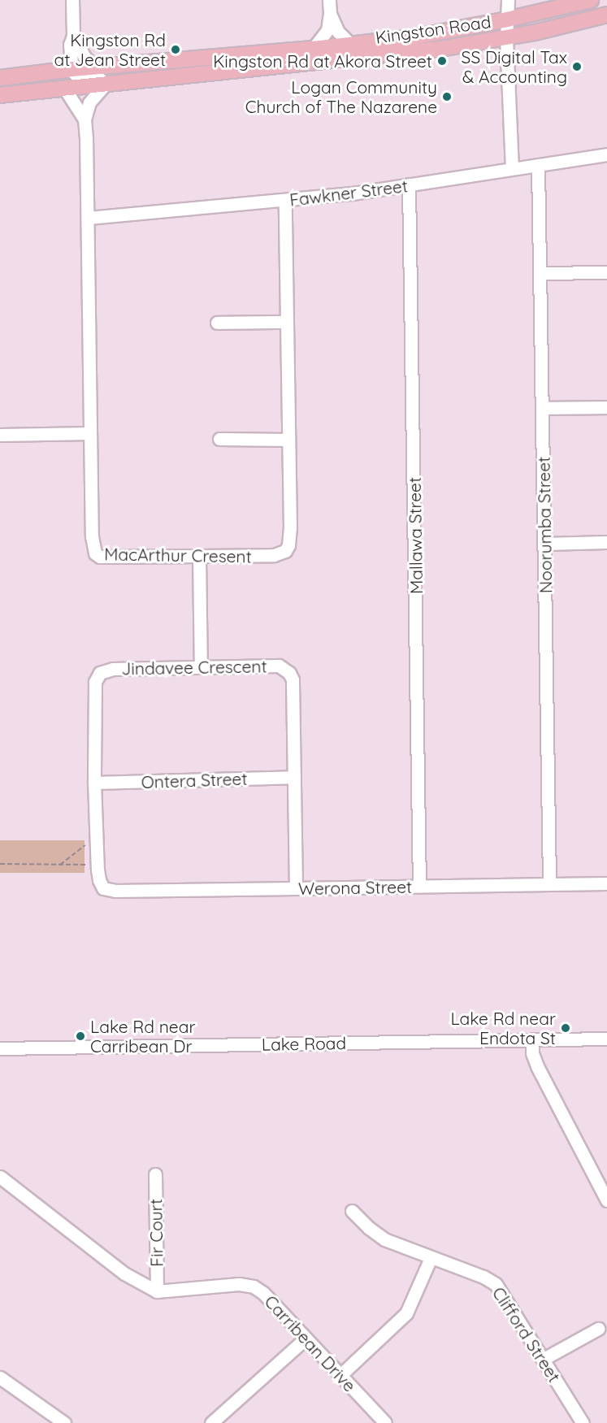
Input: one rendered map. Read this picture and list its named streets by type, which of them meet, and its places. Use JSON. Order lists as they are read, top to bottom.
{
  "streets": {
    "main road": ["Kingston Road"],
    "street": [
      "Fawkner Street",
      "Noorumba Street",
      "Mallawa Street",
      "MacArthur Cresent",
      "Jindavee Crescent",
      "Ontera Street",
      "Werona Street",
      "Lake Road",
      "Fir Court",
      "Clifford Street",
      "Carribean Drive"
    ]
  },
  "crossings": [
    ["Kingston Road", "MacArthur Cresent"],
    ["Fawkner Street", "Noorumba Street"],
    ["Fawkner Street", "Mallawa Street"],
    ["Fawkner Street", "MacArthur Cresent"],
    ["Noorumba Street", "Werona Street"],
    ["Mallawa Street", "Werona Street"],
    ["Jindavee Crescent", "Ontera Street"],
    ["Jindavee Crescent", "Werona Street"],
    ["Fir Court", "Carribean Drive"]
  ],
  "places": [
    "Kingston Rd at Jean Street",
    "Kingston Rd at Akora Street",
    "SS Digital Tax & Accounting",
    "Logan Community Church of The Nazarene",
    "Lake Rd near Endota St",
    "Lake Rd near Carribean Dr"
  ]
}
